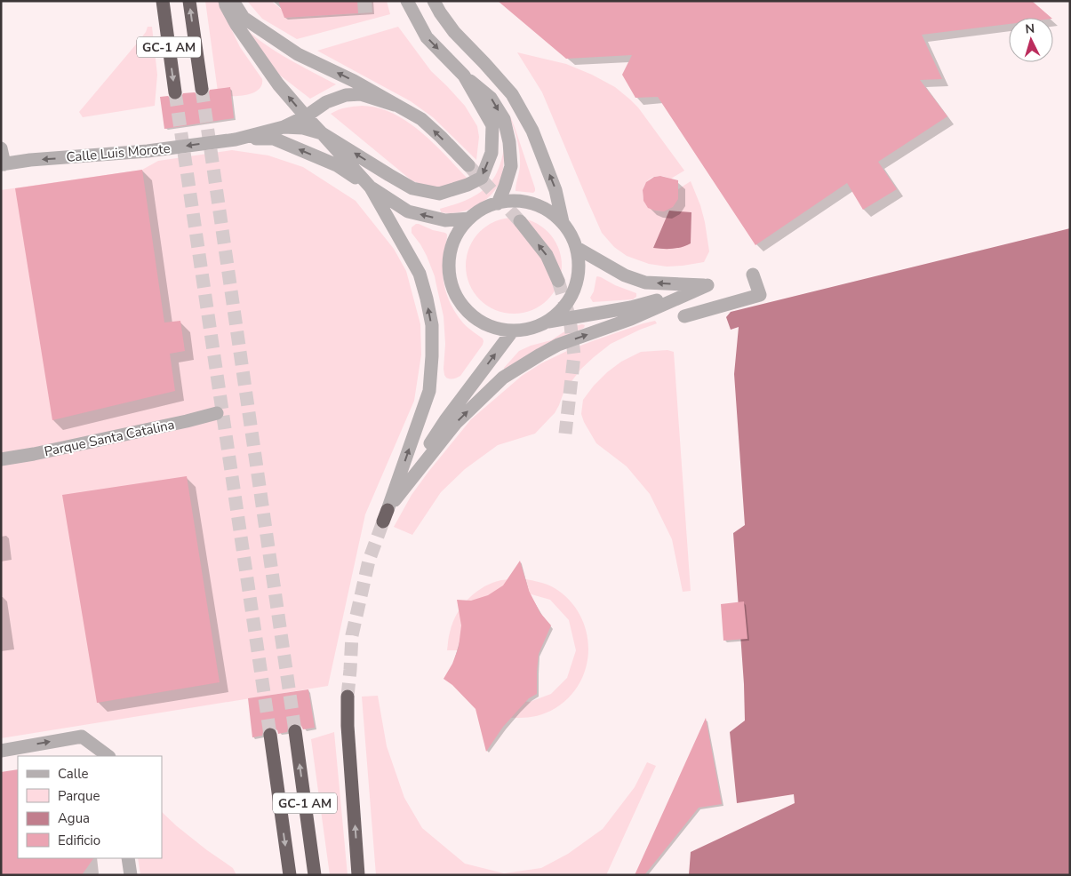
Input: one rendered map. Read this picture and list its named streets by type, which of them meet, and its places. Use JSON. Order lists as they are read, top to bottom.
{
  "streets": {
    "highway": ["GC-1 AM"],
    "street": ["Calle Luis Morote", "Parque Santa Catalina"]
  },
  "one_way": ["Calle Luis Morote"],
  "legend": [
    "Calle",
    "Parque",
    "Agua",
    "Edificio"
  ],
  "north": "top"
}
